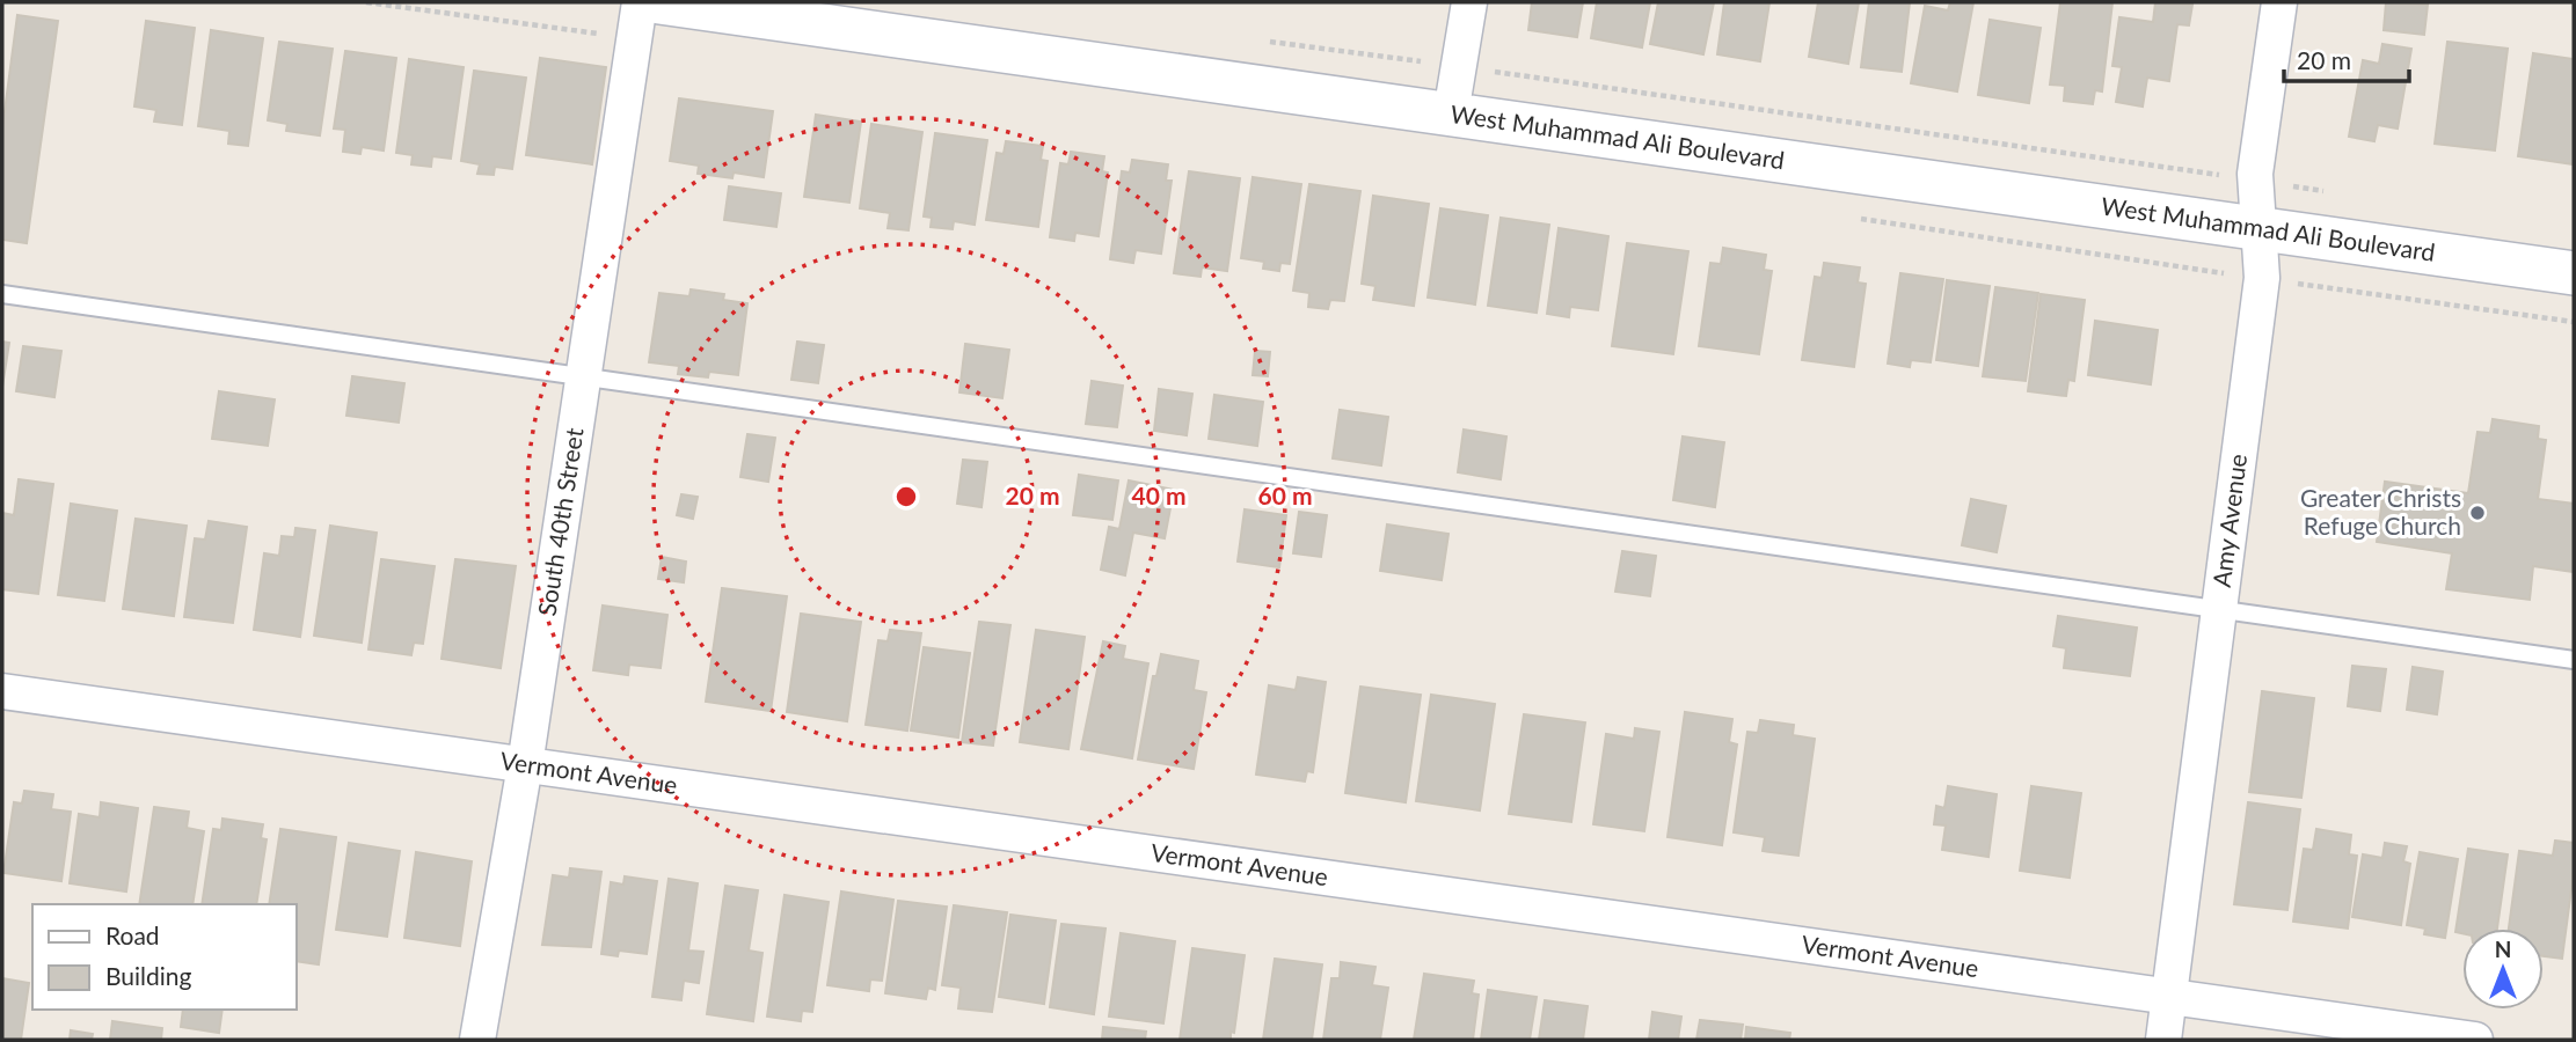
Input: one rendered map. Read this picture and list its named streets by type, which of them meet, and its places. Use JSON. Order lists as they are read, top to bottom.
{
  "streets": {
    "street": [
      "West Muhammad Ali Boulevard",
      "South 40th Street",
      "Amy Avenue",
      "Vermont Avenue"
    ]
  },
  "crossings": [
    ["West Muhammad Ali Boulevard", "Amy Avenue"],
    ["South 40th Street", "Vermont Avenue"],
    ["Amy Avenue", "Vermont Avenue"]
  ],
  "places": ["Greater Christs Refuge Church"],
  "legend": ["Road", "Building"],
  "scale_bar": "20 m",
  "north": "top",
  "rings": ["20 m", "40 m", "60 m"]
}
